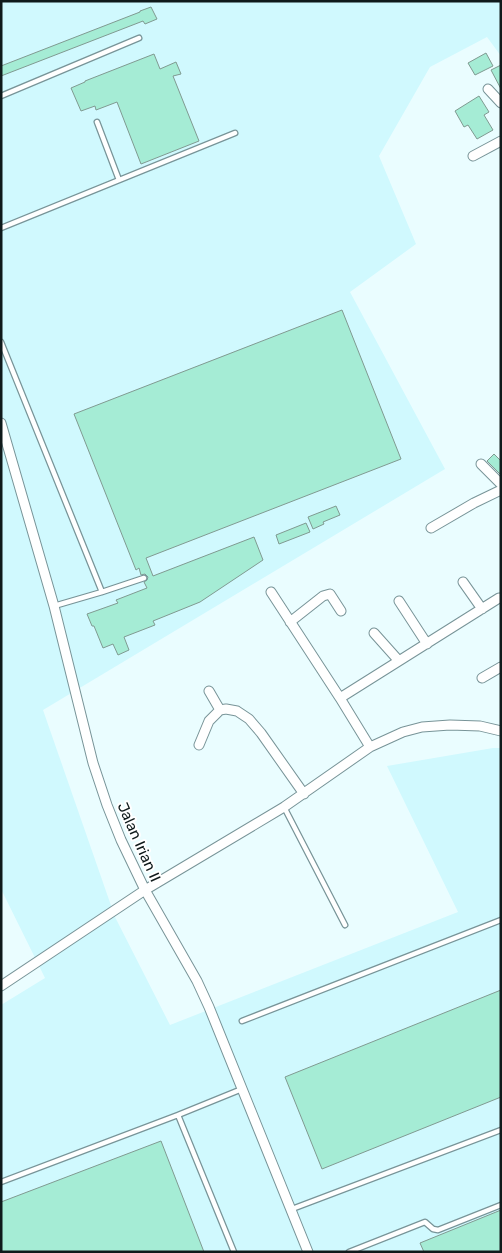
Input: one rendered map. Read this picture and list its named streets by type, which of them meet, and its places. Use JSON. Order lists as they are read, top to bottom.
{
  "streets": {
    "street": ["Jalan Irian II"]
  }
}
